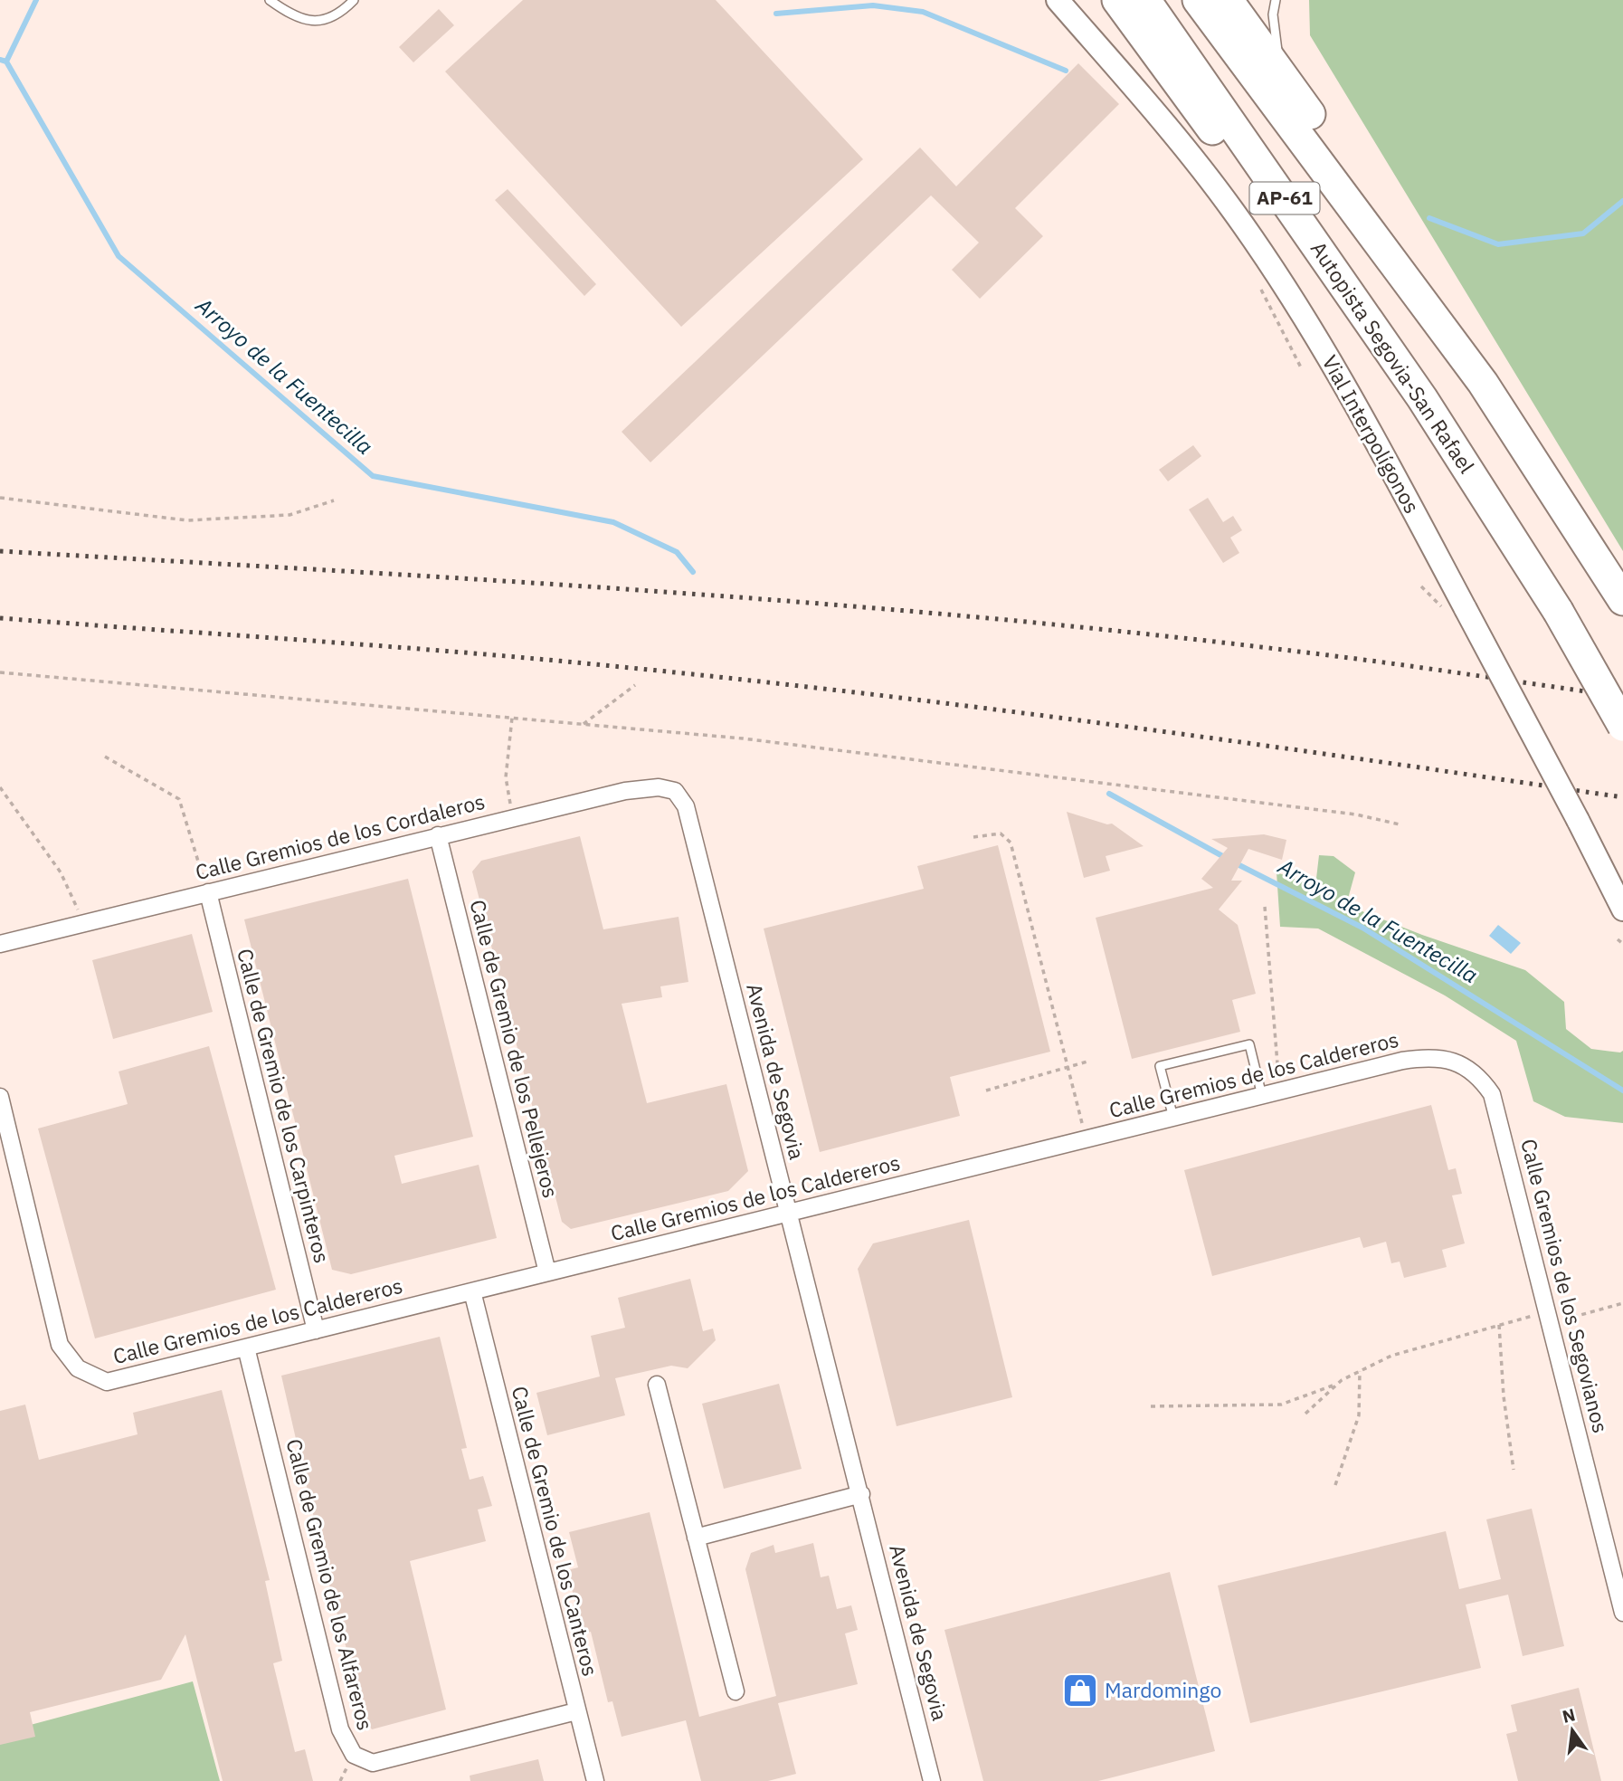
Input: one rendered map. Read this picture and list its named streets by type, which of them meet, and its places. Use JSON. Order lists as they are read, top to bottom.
{
  "streets": {
    "highway": ["AP-61", "Autopista Segovia-San Rafael"],
    "main road": ["Vial Interpolígonos"],
    "street": [
      "Calle Gremios de los Cordaleros",
      "Calle de Gremio de los Pellejeros",
      "Avenida de Segovia",
      "Calle Gremios de los Caldereros",
      "Calle de Gremio de los Carpinteros",
      "Calle Gremios de los Segovianos",
      "Calle de Gremio de los Canteros",
      "Calle de Gremio de los Alfareros"
    ]
  },
  "crossings": [
    ["Calle Gremios de los Cordaleros", "Calle de Gremio de los Pellejeros"],
    ["Calle Gremios de los Cordaleros", "Avenida de Segovia"],
    ["Calle Gremios de los Cordaleros", "Calle de Gremio de los Carpinteros"],
    ["Calle de Gremio de los Pellejeros", "Calle Gremios de los Caldereros"],
    ["Avenida de Segovia", "Calle Gremios de los Caldereros"],
    ["Calle Gremios de los Caldereros", "Calle de Gremio de los Carpinteros"],
    ["Calle Gremios de los Caldereros", "Calle Gremios de los Segovianos"],
    ["Calle Gremios de los Caldereros", "Calle de Gremio de los Canteros"],
    ["Calle Gremios de los Caldereros", "Calle de Gremio de los Alfareros"],
    ["Calle de Gremio de los Canteros", "Calle de Gremio de los Alfareros"]
  ],
  "water": ["Arroyo de la Fuentecilla"],
  "places": {
    "shop": ["Mardomingo"]
  },
  "north": "top"
}
